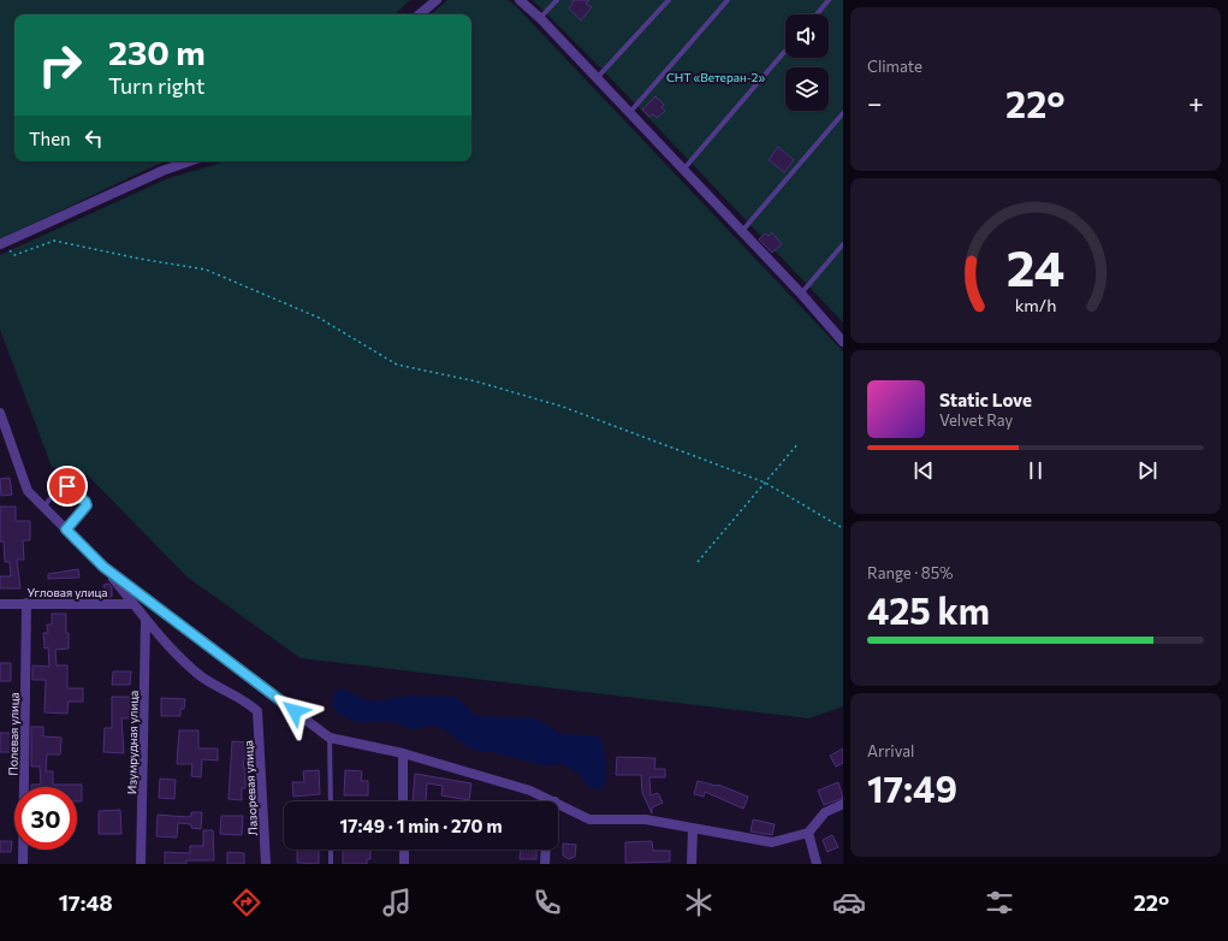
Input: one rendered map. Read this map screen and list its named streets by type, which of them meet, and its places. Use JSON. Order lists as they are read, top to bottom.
{
  "streets": {
    "street": [
      "Угловая улица",
      "Полевая улица",
      "Изумрудная улица",
      "Лазоревая улица"
    ]
  },
  "crossings": [
    ["Угловая улица", "Полевая улица"],
    ["Изумрудная улица", "Лазоревая улица"]
  ],
  "parks": ["СНТ «Ветеран-2»"],
  "page": {
    "tile": [
      "Climate",
      ["Range · 85%", "425 km"],
      ["Arrival", "17:49"]
    ],
    "turn": ["230 m", "Turn right"],
    "heat": ["−", "22°", "+"],
    "then": "Then",
    "song": ["Static Love", "Velvet Ray"],
    "limit": "30",
    "trip": "17:49 · 1 min · 270 m",
    "tabs": ["17:48", "22°"],
    "gauge": ["24", "km/h"]
  }
}
